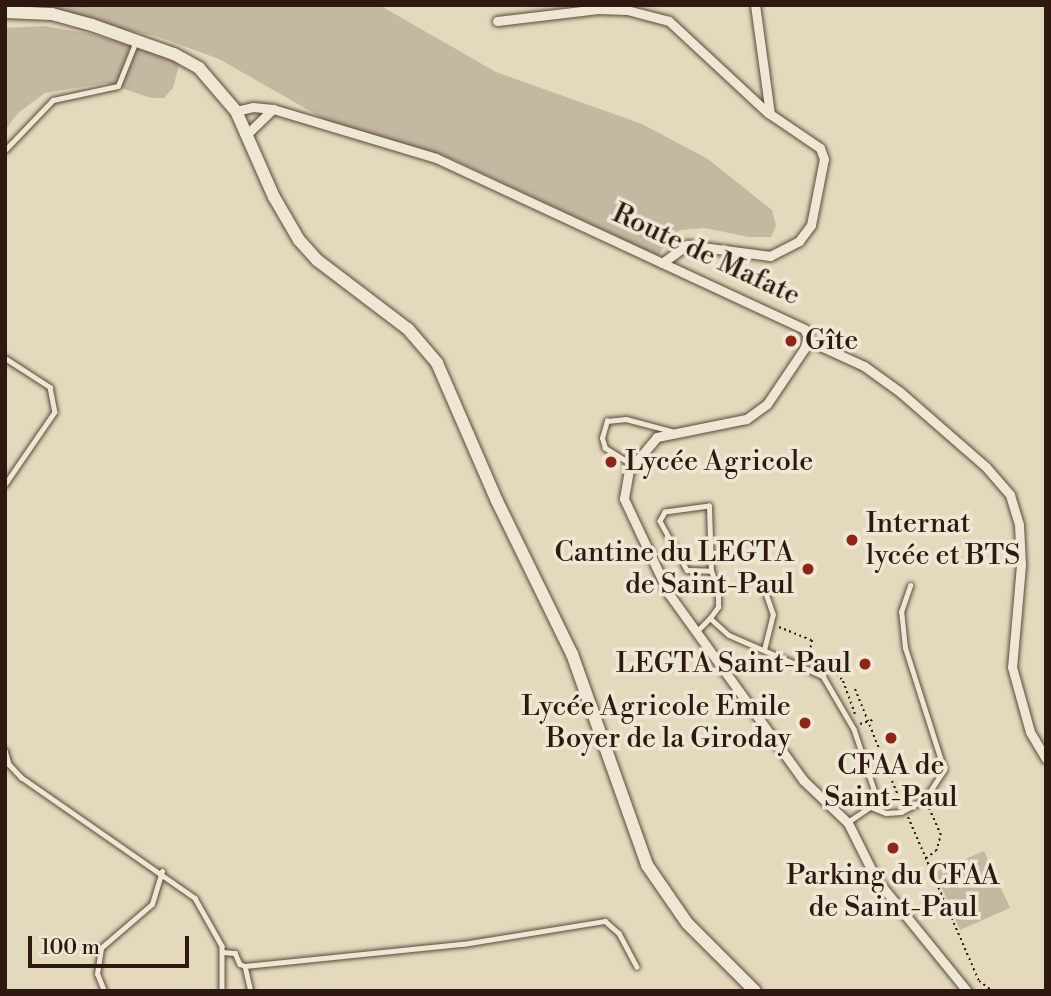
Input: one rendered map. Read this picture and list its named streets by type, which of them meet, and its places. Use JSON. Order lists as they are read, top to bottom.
{
  "streets": {
    "street": ["Route de Mafate"]
  },
  "places": [
    "Gîte",
    "Lycée Agricole",
    "Internat lycée et BTS",
    "Cantine du LEGTA de Saint-Paul",
    "LEGTA Saint-Paul",
    "Lycée Agricole Emile Boyer de la Giroday",
    "CFAA de Saint-Paul",
    "Parking du CFAA de Saint-Paul"
  ],
  "scale_bar": "100 m"
}
